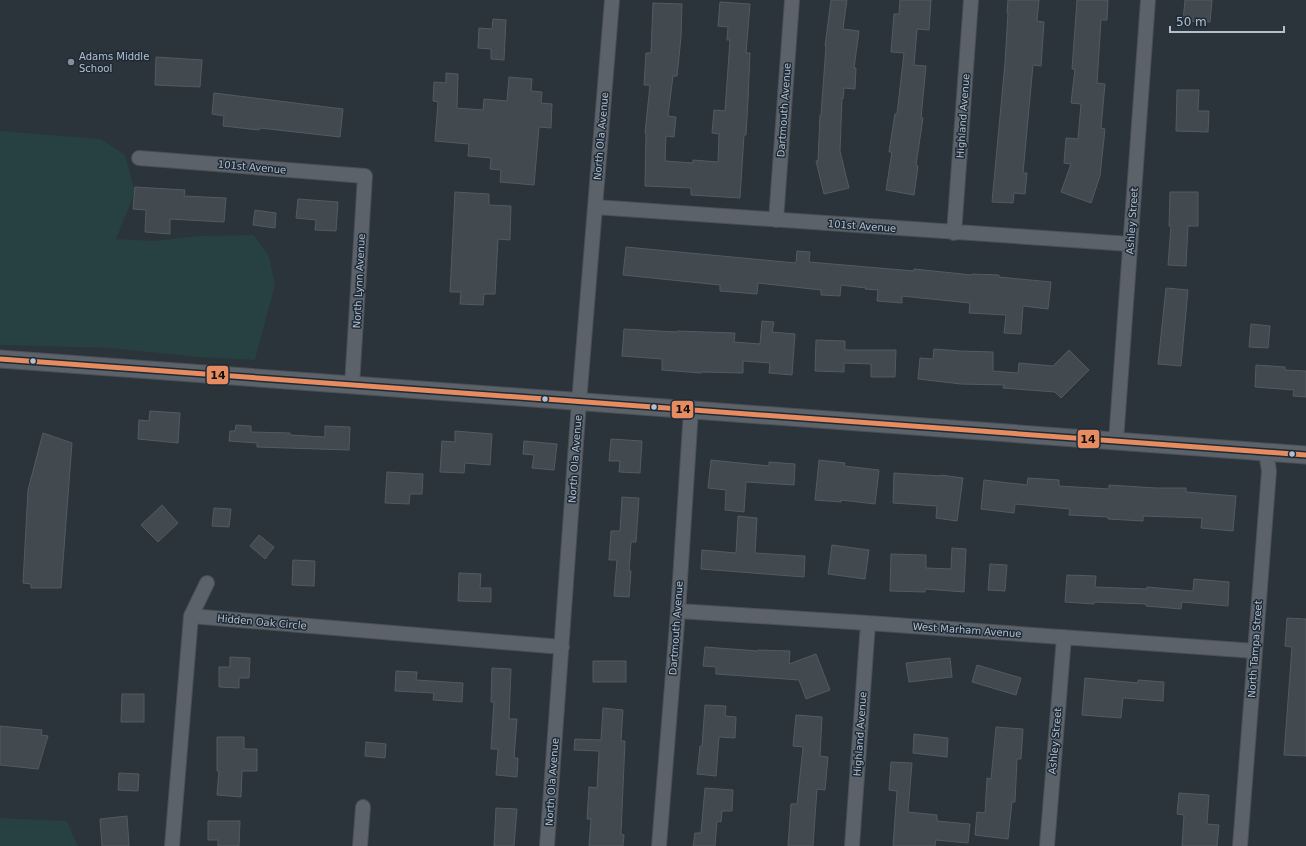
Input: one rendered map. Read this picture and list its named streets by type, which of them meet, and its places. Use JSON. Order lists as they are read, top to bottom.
{
  "streets": {
    "street": [
      "Dartmouth Avenue",
      "Highland Avenue",
      "North Ola Avenue",
      "101st Avenue",
      "Ashley Street",
      "North Lynn Avenue",
      "Hidden Oak Circle",
      "West Marham Avenue",
      "North Tampa Street"
    ]
  },
  "crossings": [
    ["Dartmouth Avenue", "101st Avenue"],
    ["Dartmouth Avenue", "West Marham Avenue"],
    ["Highland Avenue", "101st Avenue"],
    ["Highland Avenue", "West Marham Avenue"],
    ["North Ola Avenue", "101st Avenue"],
    ["North Ola Avenue", "Hidden Oak Circle"],
    ["101st Avenue", "Ashley Street"],
    ["101st Avenue", "North Lynn Avenue"],
    ["Ashley Street", "West Marham Avenue"],
    ["West Marham Avenue", "North Tampa Street"]
  ],
  "places": ["Adams Middle School"],
  "lines": ["transit line 14"],
  "scale_bar": "50 m"
}
